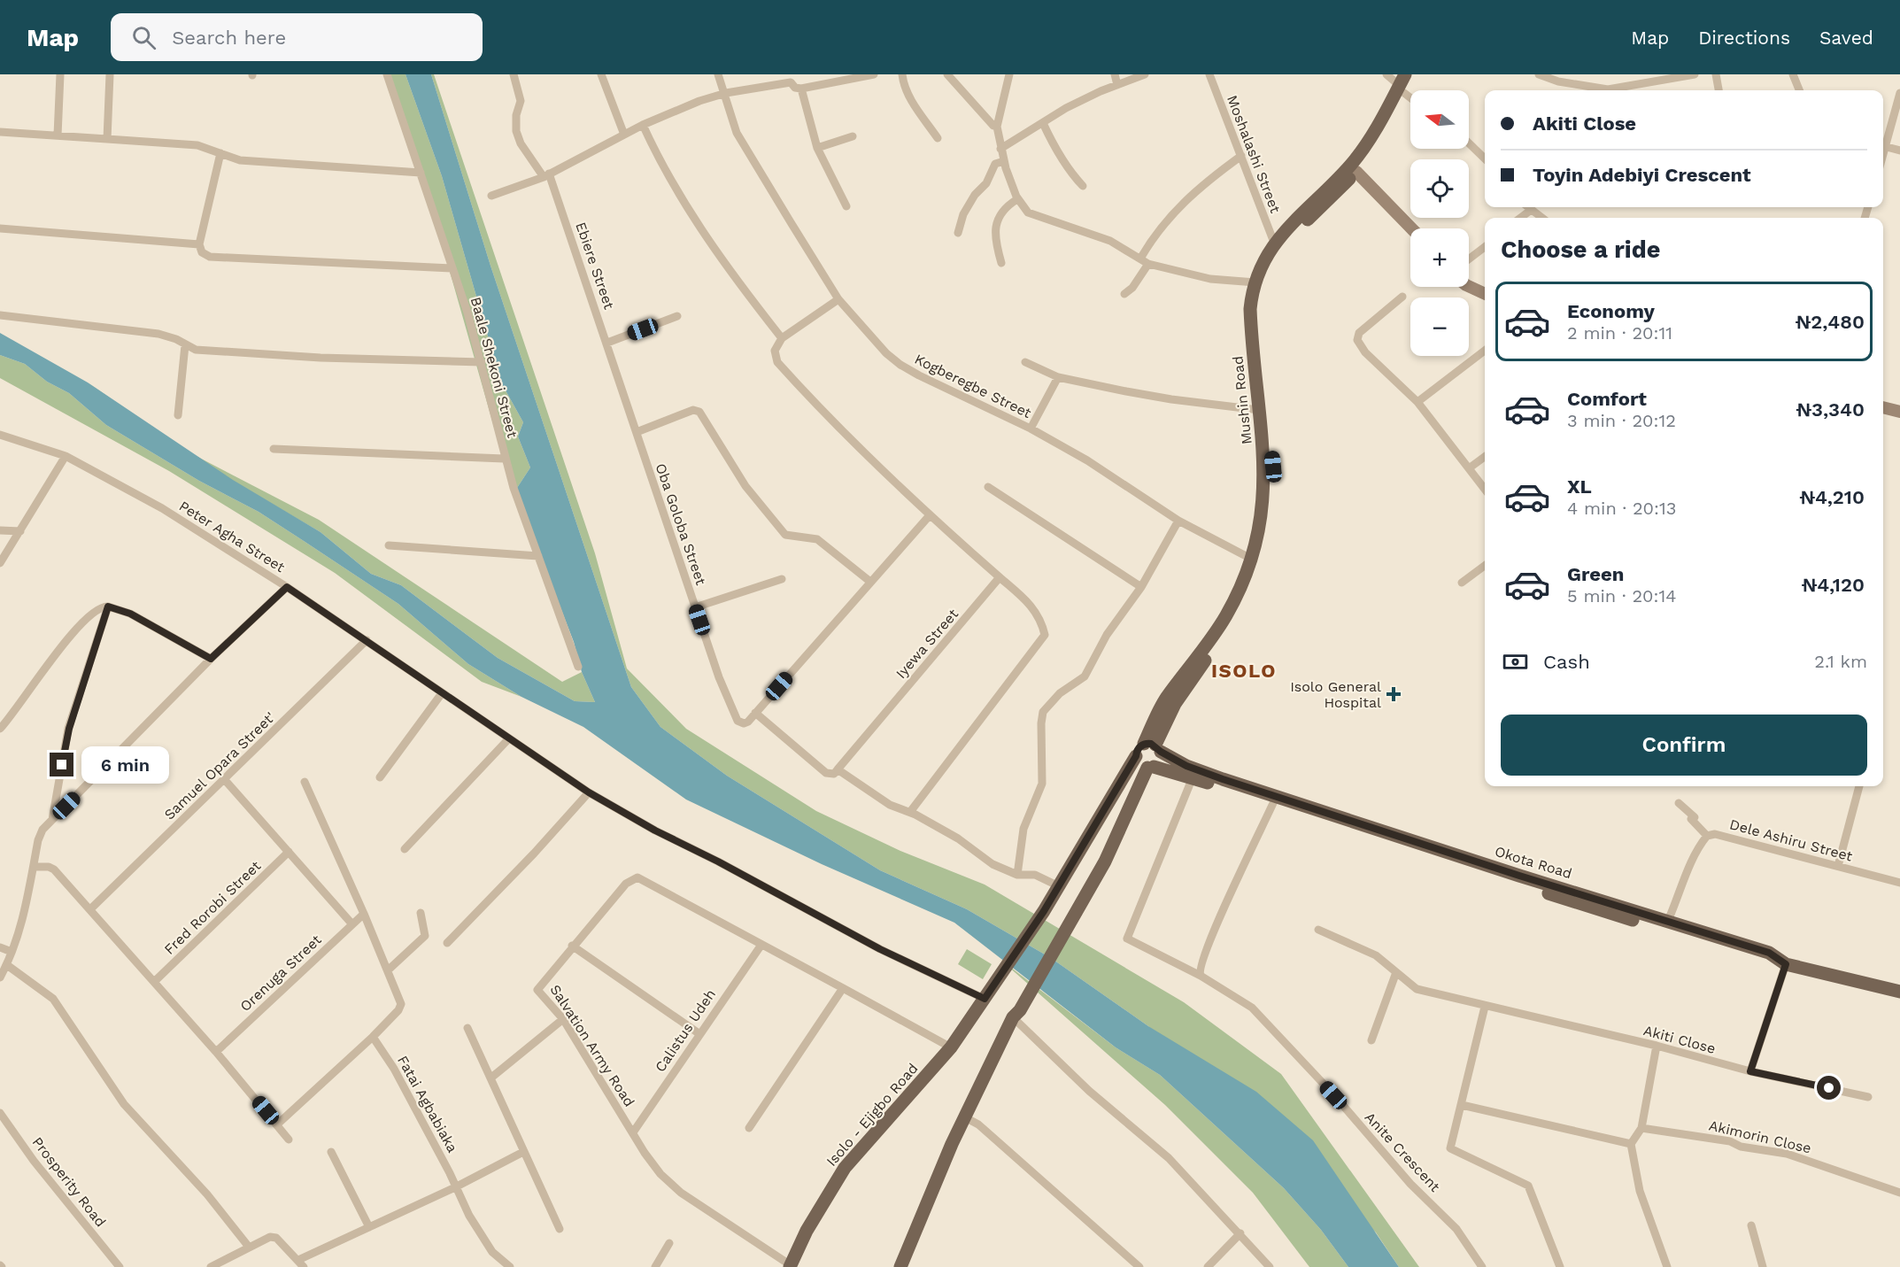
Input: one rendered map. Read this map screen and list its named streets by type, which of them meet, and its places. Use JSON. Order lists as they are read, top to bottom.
{
  "streets": {
    "main road": ["Mushin Road", "Okota Road", "Isolo - Ejigbo Road"],
    "street": [
      "Moshalashi Street",
      "Ebiere Street",
      "Baale Shekoni Street",
      "Kogberegbe Street",
      "Oba Goloba Street",
      "Peter Agha Street",
      "Iyewa Street",
      "Samuel Opara Street'",
      "Dele Ashiru Street",
      "Fred Rorobi Street",
      "Orenuga Street",
      "Calistus Udeh",
      "Akiti Close",
      "Salvation Army Road",
      "Fatai Agbabiaka",
      "Akimorin Close",
      "Anite Crescent",
      "Prosperity Road"
    ]
  },
  "crossings": [
    ["Moshalashi Street", "Mushin Road"],
    ["Ebiere Street", "Oba Goloba Street"],
    ["Kogberegbe Street", "Mushin Road"],
    ["Mushin Road", "Okota Road"],
    ["Peter Agha Street", "Samuel Opara Street'"],
    ["Peter Agha Street", "Isolo - Ejigbo Road"],
    ["Dele Ashiru Street", "Okota Road"],
    ["Calistus Udeh", "Salvation Army Road"],
    ["Salvation Army Road", "Isolo - Ejigbo Road"]
  ],
  "districts": ["ISOLO"],
  "places": {
    "health": ["Isolo General Hospital"]
  },
  "north": "left",
  "page": {
    "header": "Map",
    "search": "Search here",
    "nav": ["Map", "Directions", "Saved"],
    "map_buttons": ["+", "−"],
    "banner": ["Akiti Close", "Toyin Adebiyi Crescent"],
    "heading": "Choose a ride",
    "list": [
      {
        "name": "Economy",
        "note": "2 min · 20:11",
        "value": "₦2,480"
      },
      {
        "name": "Comfort",
        "note": "3 min · 20:12",
        "value": "₦3,340"
      },
      {
        "name": "XL",
        "note": "4 min · 20:13",
        "value": "₦4,210"
      },
      {
        "name": "Green",
        "note": "5 min · 20:14",
        "value": "₦4,120"
      }
    ],
    "pay": ["Cash", "2.1 km"],
    "buttons": "Confirm",
    "bubble": "6 min"
  }
}
